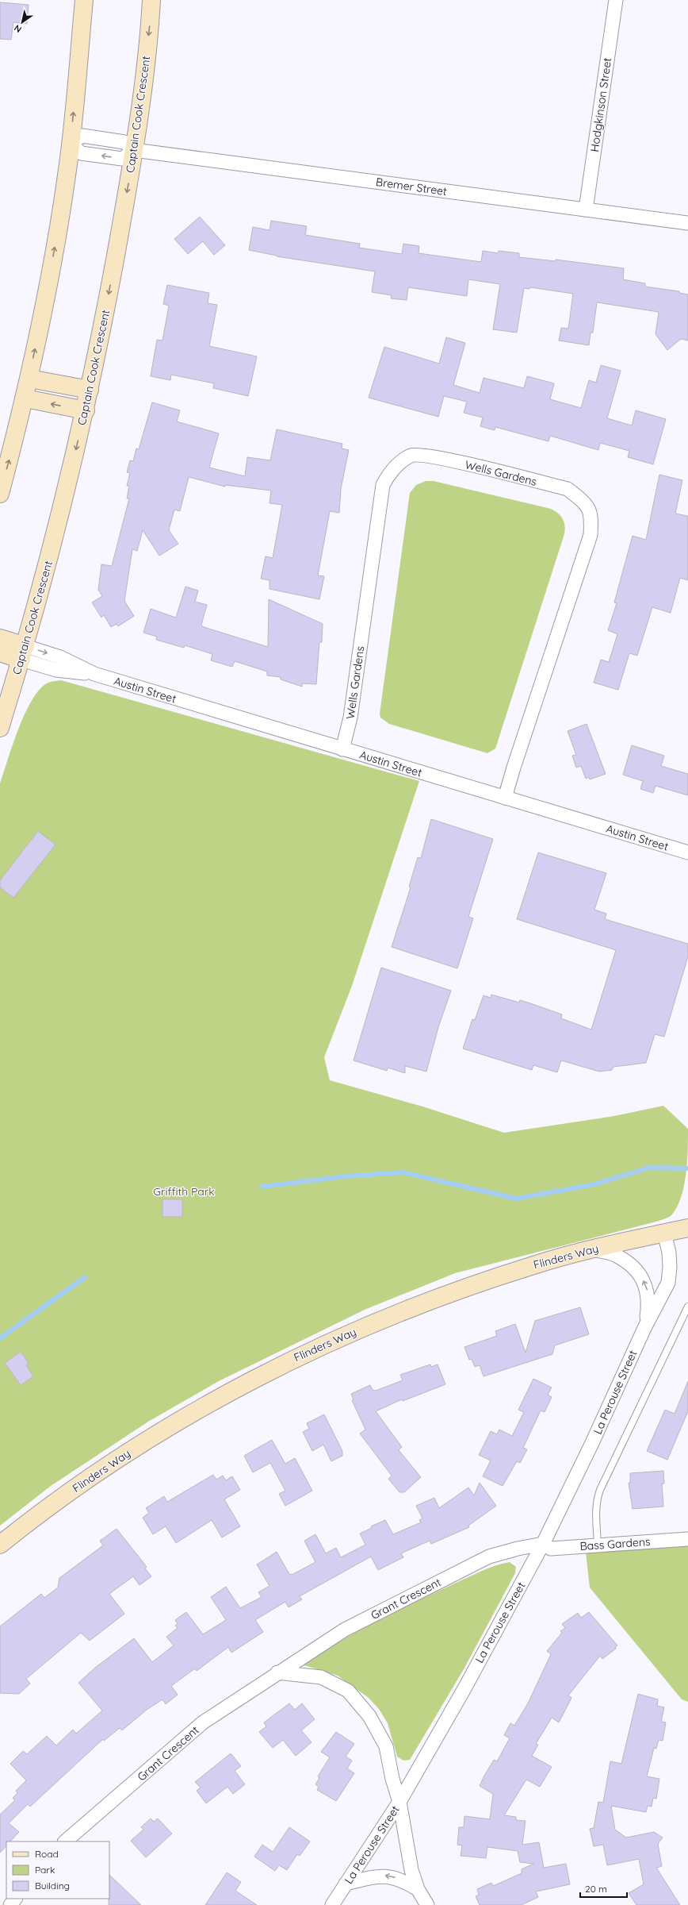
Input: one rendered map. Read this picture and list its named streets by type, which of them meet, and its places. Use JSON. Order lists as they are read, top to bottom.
{
  "streets": {
    "main road": ["Captain Cook Crescent", "Flinders Way"],
    "street": [
      "Hodgkinson Street",
      "Bremer Street",
      "Wells Gardens",
      "Austin Street",
      "La Perouse Street",
      "Bass Gardens",
      "Grant Crescent"
    ]
  },
  "crossings": [
    ["Hodgkinson Street", "Bremer Street"],
    ["Captain Cook Crescent", "Bremer Street"],
    ["Captain Cook Crescent", "Austin Street"],
    ["Wells Gardens", "Austin Street"],
    ["Flinders Way", "La Perouse Street"],
    ["La Perouse Street", "Bass Gardens"],
    ["La Perouse Street", "Grant Crescent"],
    ["Bass Gardens", "Grant Crescent"]
  ],
  "parks": ["Griffith Park"],
  "legend": ["Road", "Park", "Building"],
  "scale_bar": "20 m",
  "north": "bottom left"
}
